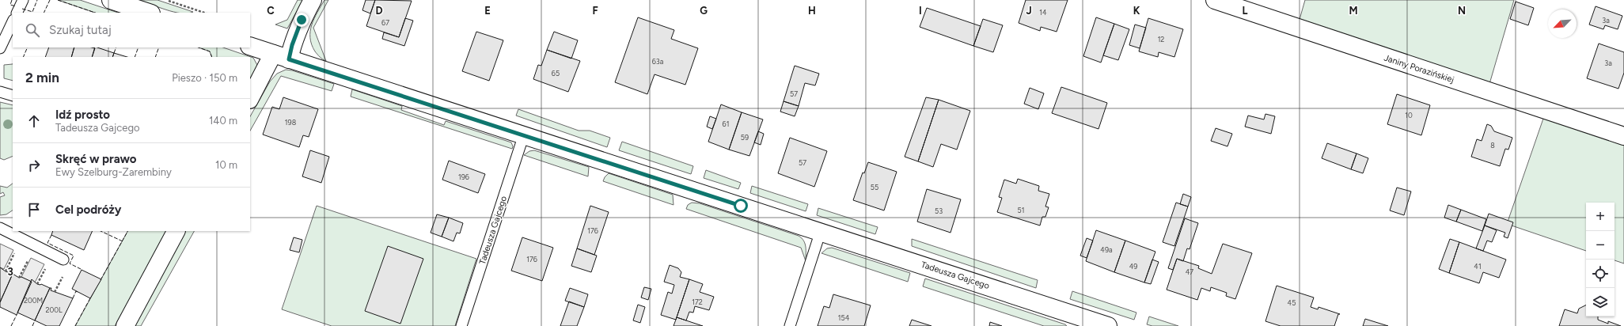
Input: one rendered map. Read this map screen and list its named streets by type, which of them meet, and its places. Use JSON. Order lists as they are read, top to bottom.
{
  "streets": {
    "street": ["Janiny Porazińskiej", "Tadeusza Gajcego"]
  },
  "house_numbers": [
    "14",
    "3a",
    "67",
    "12",
    "63a",
    "3a",
    "65",
    "57",
    "10",
    "198",
    "61",
    "59",
    "8",
    "57",
    "196",
    "55",
    "51",
    "53",
    "176",
    "49a",
    "176",
    "49",
    "41",
    "47",
    "200M",
    "172",
    "45",
    "200L",
    "154"
  ],
  "north": "bottom left",
  "page": {
    "search": "Szukaj tutaj",
    "heading": ["2 min", "Pieszo · 150 m"],
    "list": [
      ["Idź prosto", "Tadeusza Gajcego", "140 m"],
      ["Skręć w prawo", "Ewy Szelburg-Zarembiny", "10 m"],
      "Cel podróży"
    ],
    "map_buttons": ["+", "−"]
  },
  "grid": {
    "columns": [
      "C",
      "D",
      "E",
      "F",
      "G",
      "H",
      "I",
      "J",
      "K",
      "L",
      "M",
      "N"
    ],
    "rows": ["3"]
  }
}
